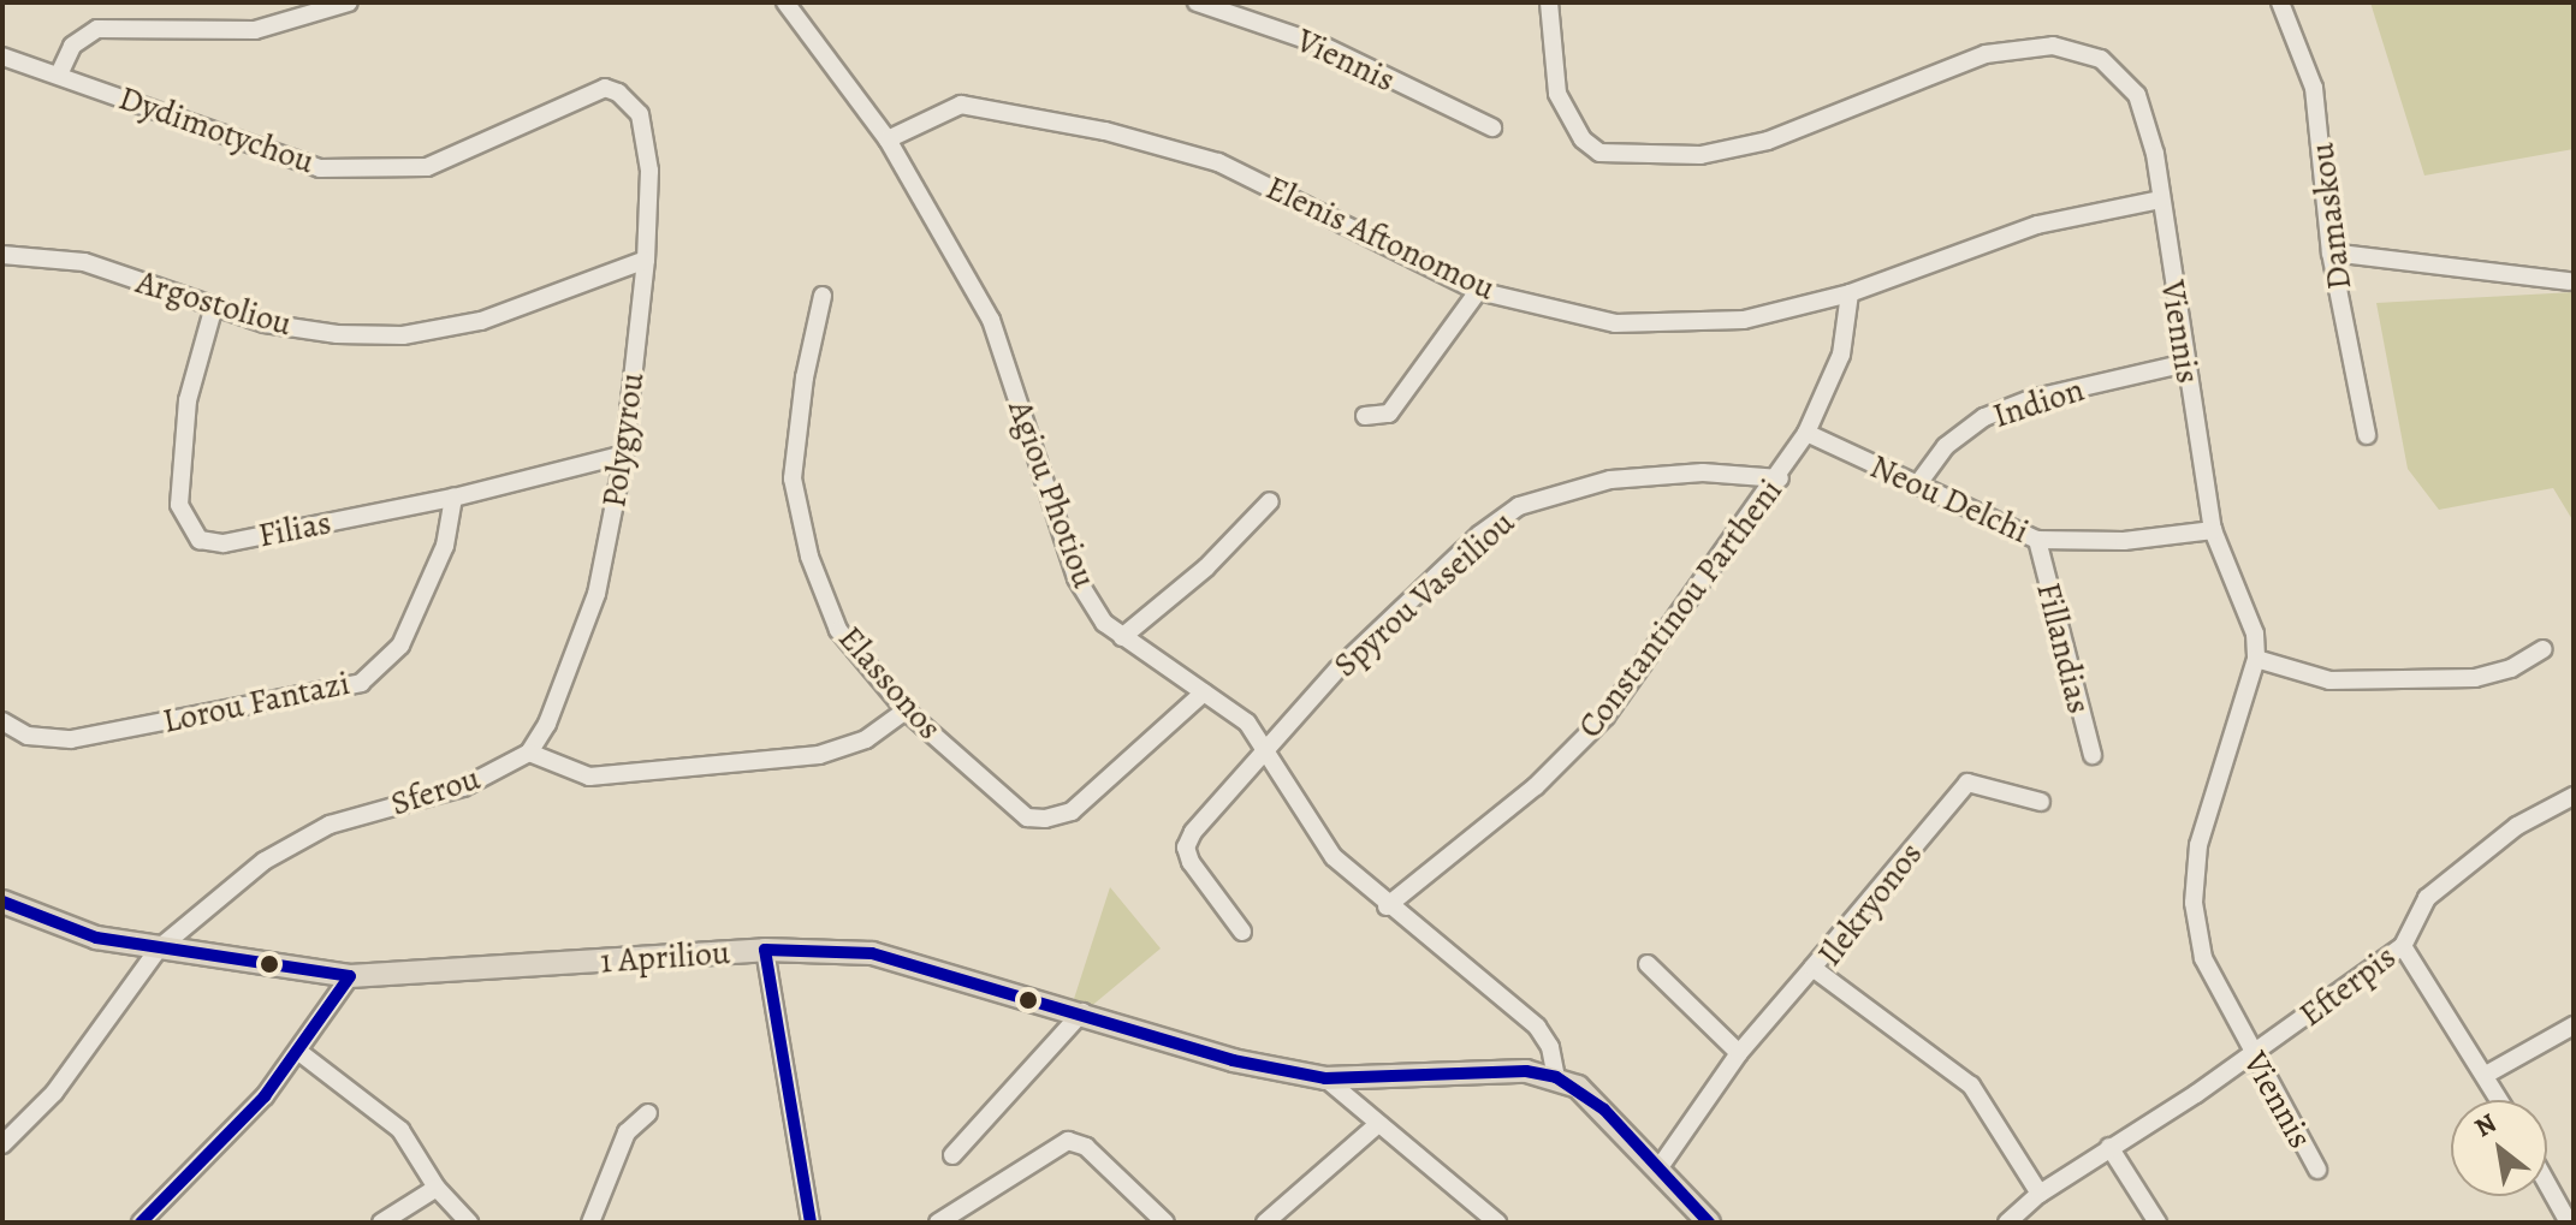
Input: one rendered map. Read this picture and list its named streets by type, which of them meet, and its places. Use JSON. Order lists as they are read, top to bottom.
{
  "streets": {
    "main road": ["1 Apriliou"],
    "street": [
      "Viennis",
      "Dydimotychou",
      "Damaskou",
      "Elenis Aftonomou",
      "Argostoliou",
      "Indion",
      "Polygyrou",
      "Agiou Photiou",
      "Neou Delchi",
      "Filias",
      "Spyrou Vaseiliou",
      "Constantinou Partheni",
      "Fillandias",
      "Elassonos",
      "Lorou Fantazi",
      "Sferou",
      "Ilekryonos",
      "Efterpis"
    ]
  },
  "crossings": [
    ["Viennis", "Elenis Aftonomou"],
    ["Viennis", "Indion"],
    ["Viennis", "Neou Delchi"],
    ["Viennis", "Efterpis"],
    ["Dydimotychou", "Polygyrou"],
    ["Elenis Aftonomou", "Agiou Photiou"],
    ["Elenis Aftonomou", "Constantinou Partheni"],
    ["Argostoliou", "Polygyrou"],
    ["Argostoliou", "Filias"],
    ["Indion", "Neou Delchi"],
    ["Polygyrou", "Filias"],
    ["Polygyrou", "Sferou"],
    ["Agiou Photiou", "Spyrou Vaseiliou"],
    ["Agiou Photiou", "Constantinou Partheni"],
    ["Agiou Photiou", "Elassonos"],
    ["Agiou Photiou", "1 Apriliou"],
    ["Neou Delchi", "Constantinou Partheni"],
    ["Neou Delchi", "Fillandias"],
    ["Filias", "Lorou Fantazi"],
    ["Spyrou Vaseiliou", "Constantinou Partheni"],
    ["Sferou", "1 Apriliou"],
    ["Ilekryonos", "Efterpis"]
  ],
  "north": "top left"
}
